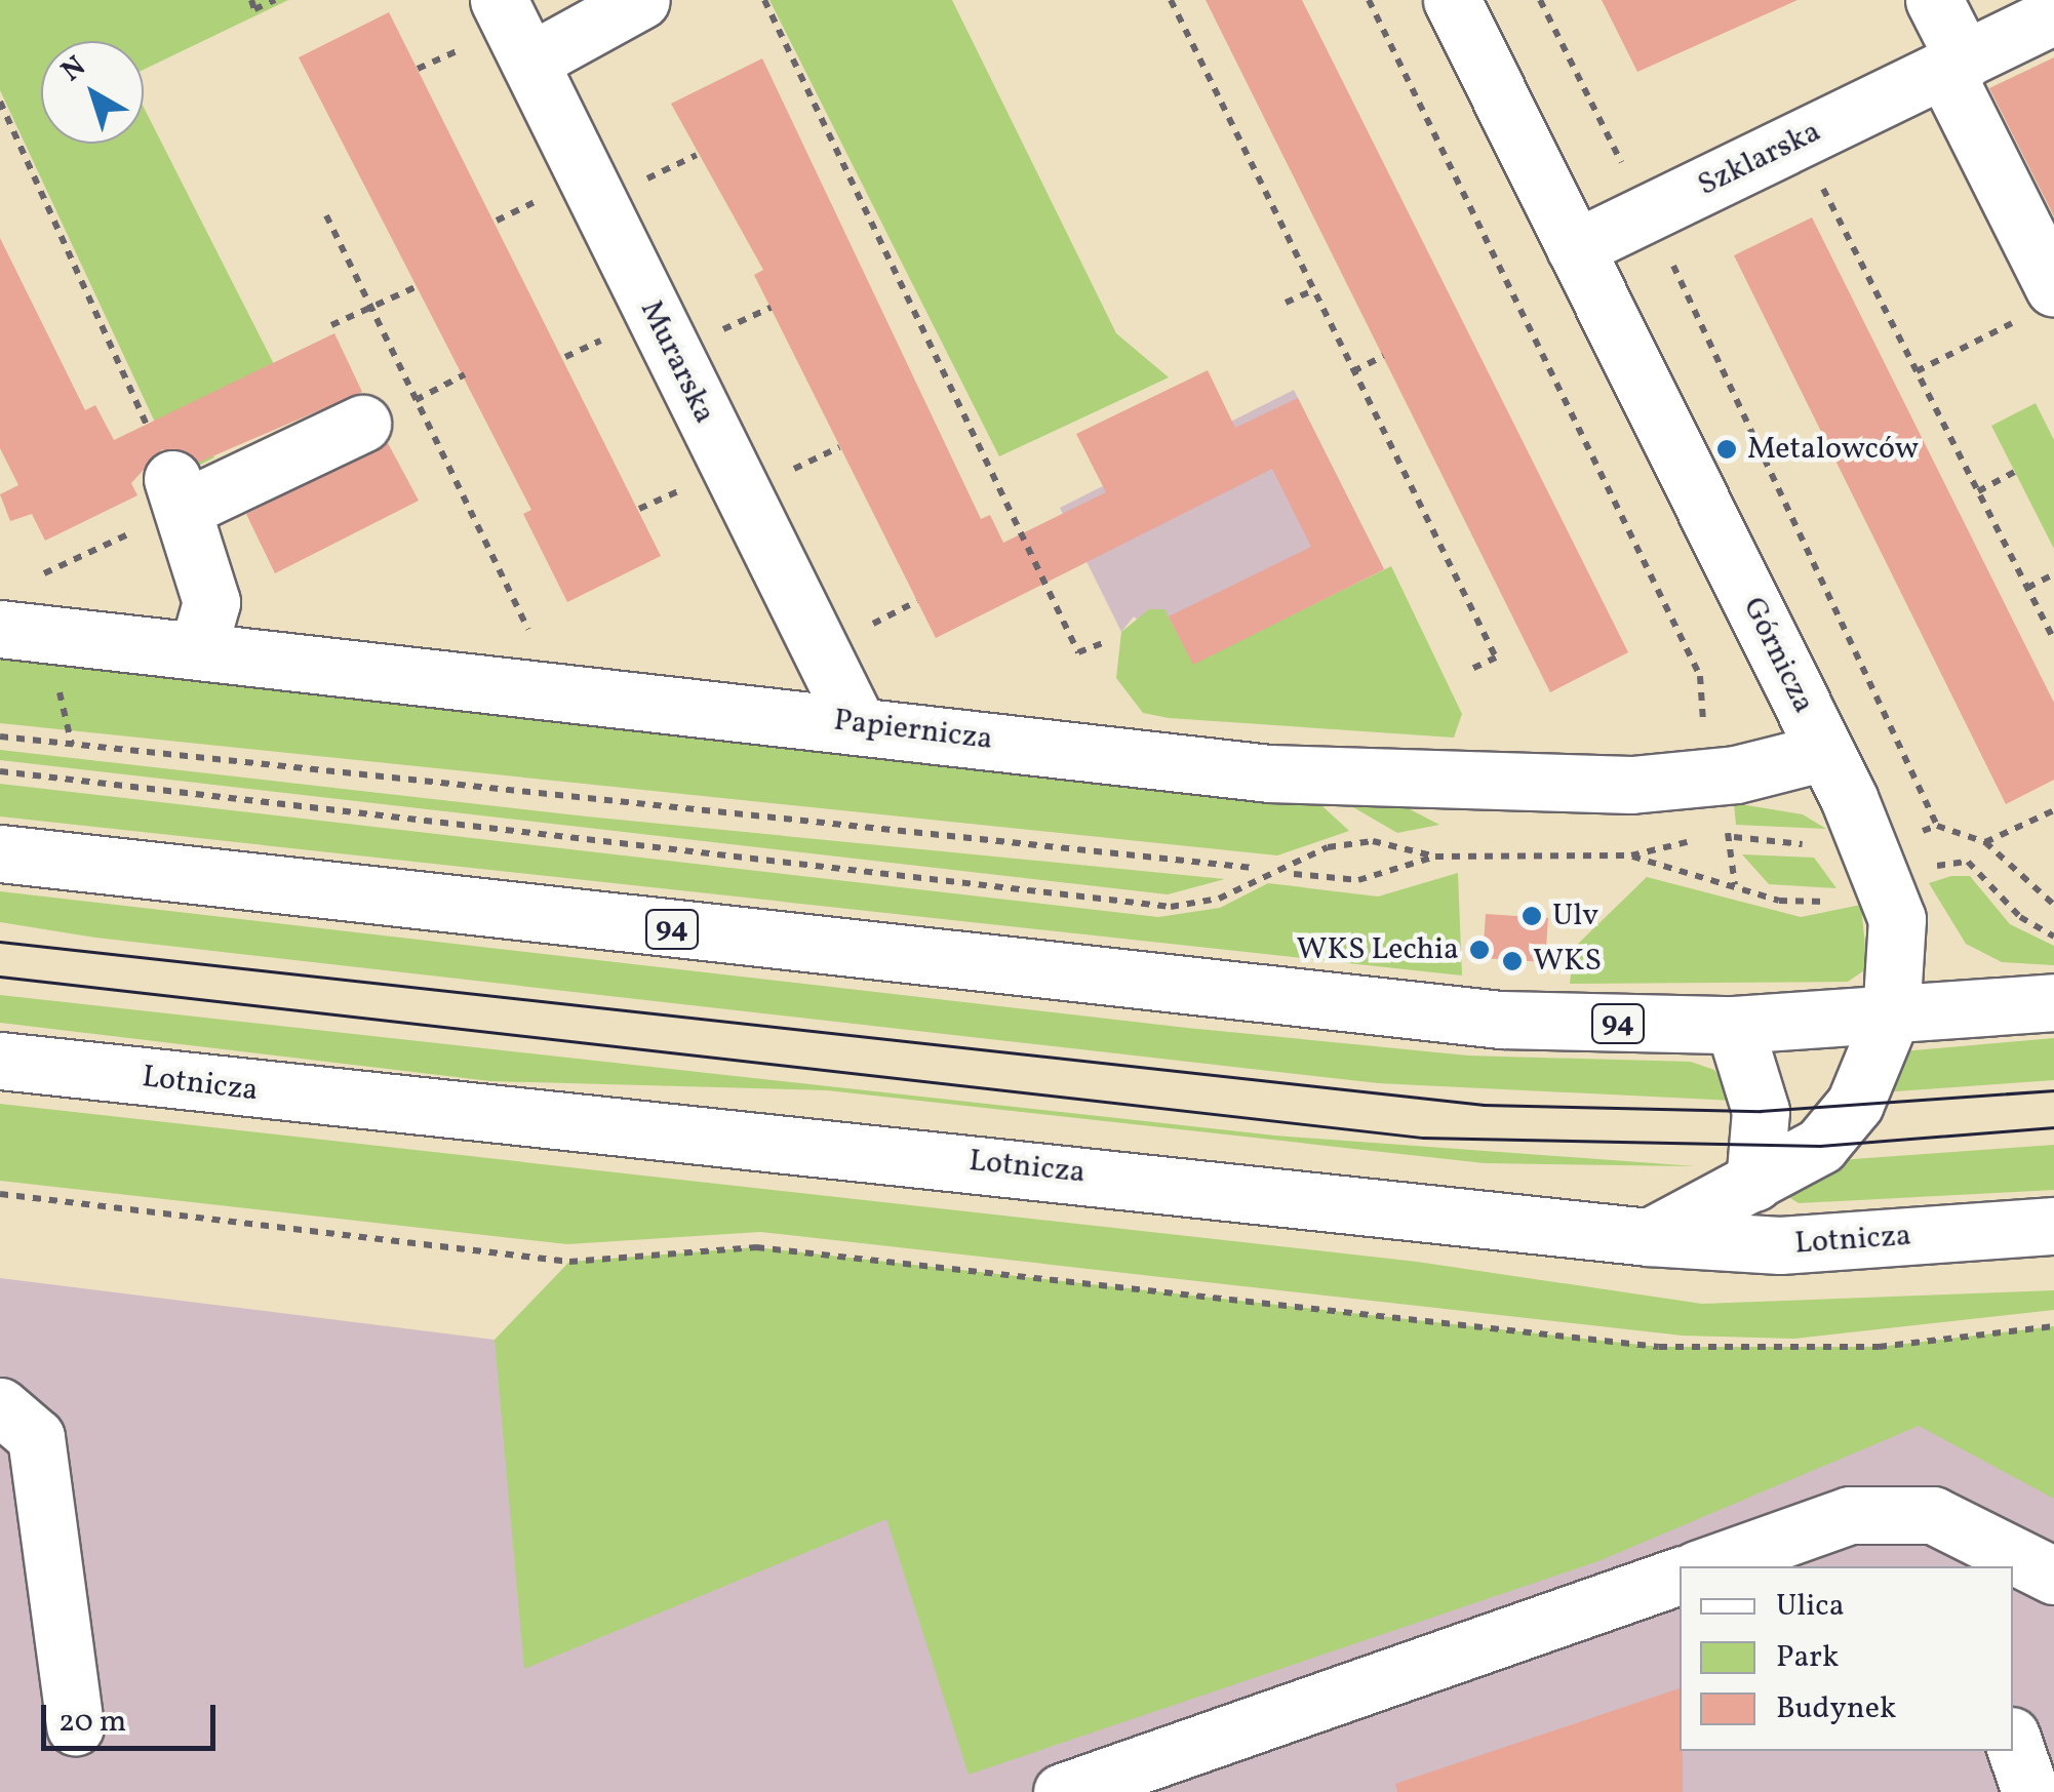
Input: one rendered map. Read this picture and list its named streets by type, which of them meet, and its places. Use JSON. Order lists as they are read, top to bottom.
{
  "streets": {
    "street": [
      "Szklarska",
      "Murarska",
      "Górnicza",
      "Papiernicza",
      "94",
      "Lotnicza"
    ]
  },
  "crossings": [
    ["Szklarska", "Górnicza"],
    ["Murarska", "Papiernicza"],
    ["Górnicza", "Papiernicza"],
    ["Górnicza", "94"],
    ["Górnicza", "Lotnicza"]
  ],
  "places": [
    "Metalowców",
    "Ulv",
    "WKS Lechia",
    "WKS"
  ],
  "legend": ["Ulica", "Park", "Budynek"],
  "scale_bar": "20 m",
  "north": "top left"
}
